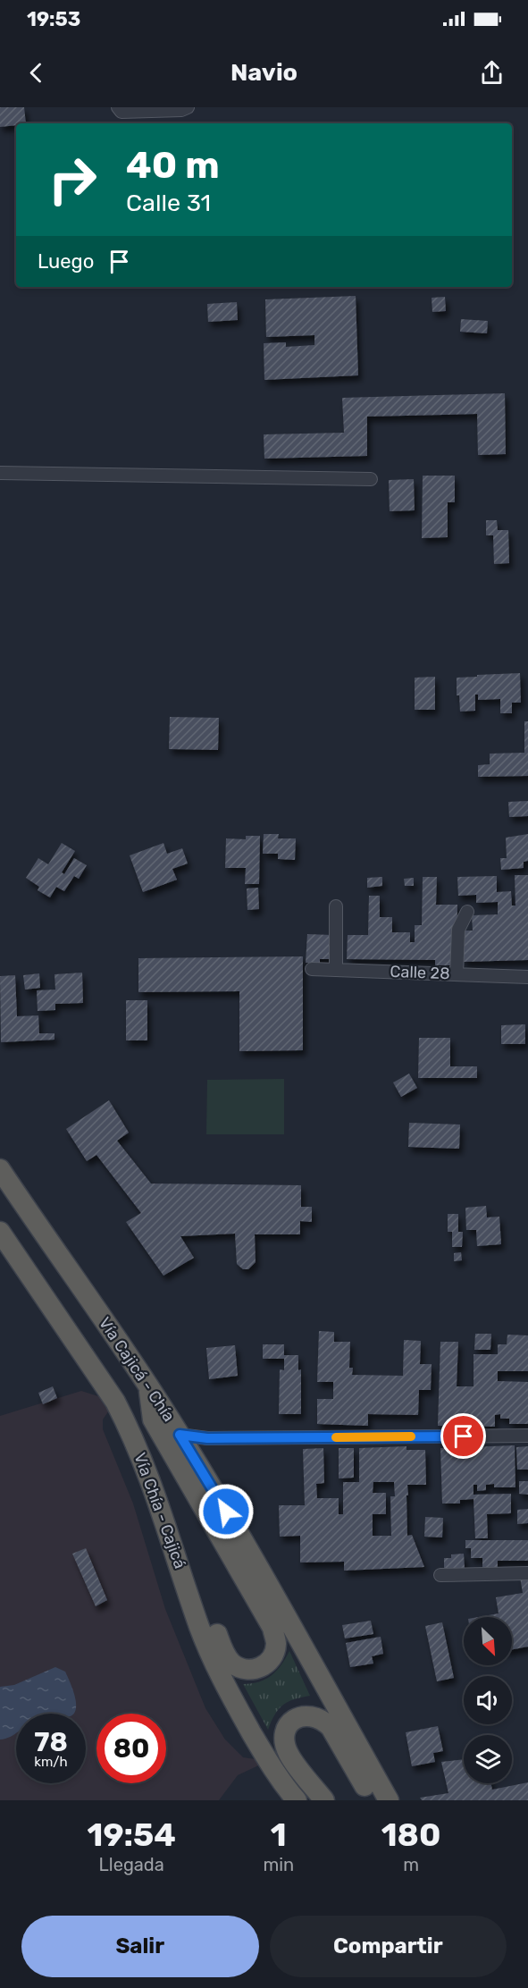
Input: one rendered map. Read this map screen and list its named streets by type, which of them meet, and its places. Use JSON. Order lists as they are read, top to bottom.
{
  "streets": {
    "highway": ["Vía Cajicá - Chía", "Vía Chía - Cajicá"],
    "street": ["Calle 28"]
  },
  "north": "bottom right",
  "page": {
    "status": "19:53",
    "header": "Navio",
    "turn": ["40 m", "Calle 31"],
    "then": "Luego",
    "speed": "78 km/h",
    "limit": "80",
    "eta": [
      "19:54",
      "Llegada",
      "1",
      "min",
      "180",
      "m"
    ],
    "buttons": ["Salir", "Compartir"]
  }
}
